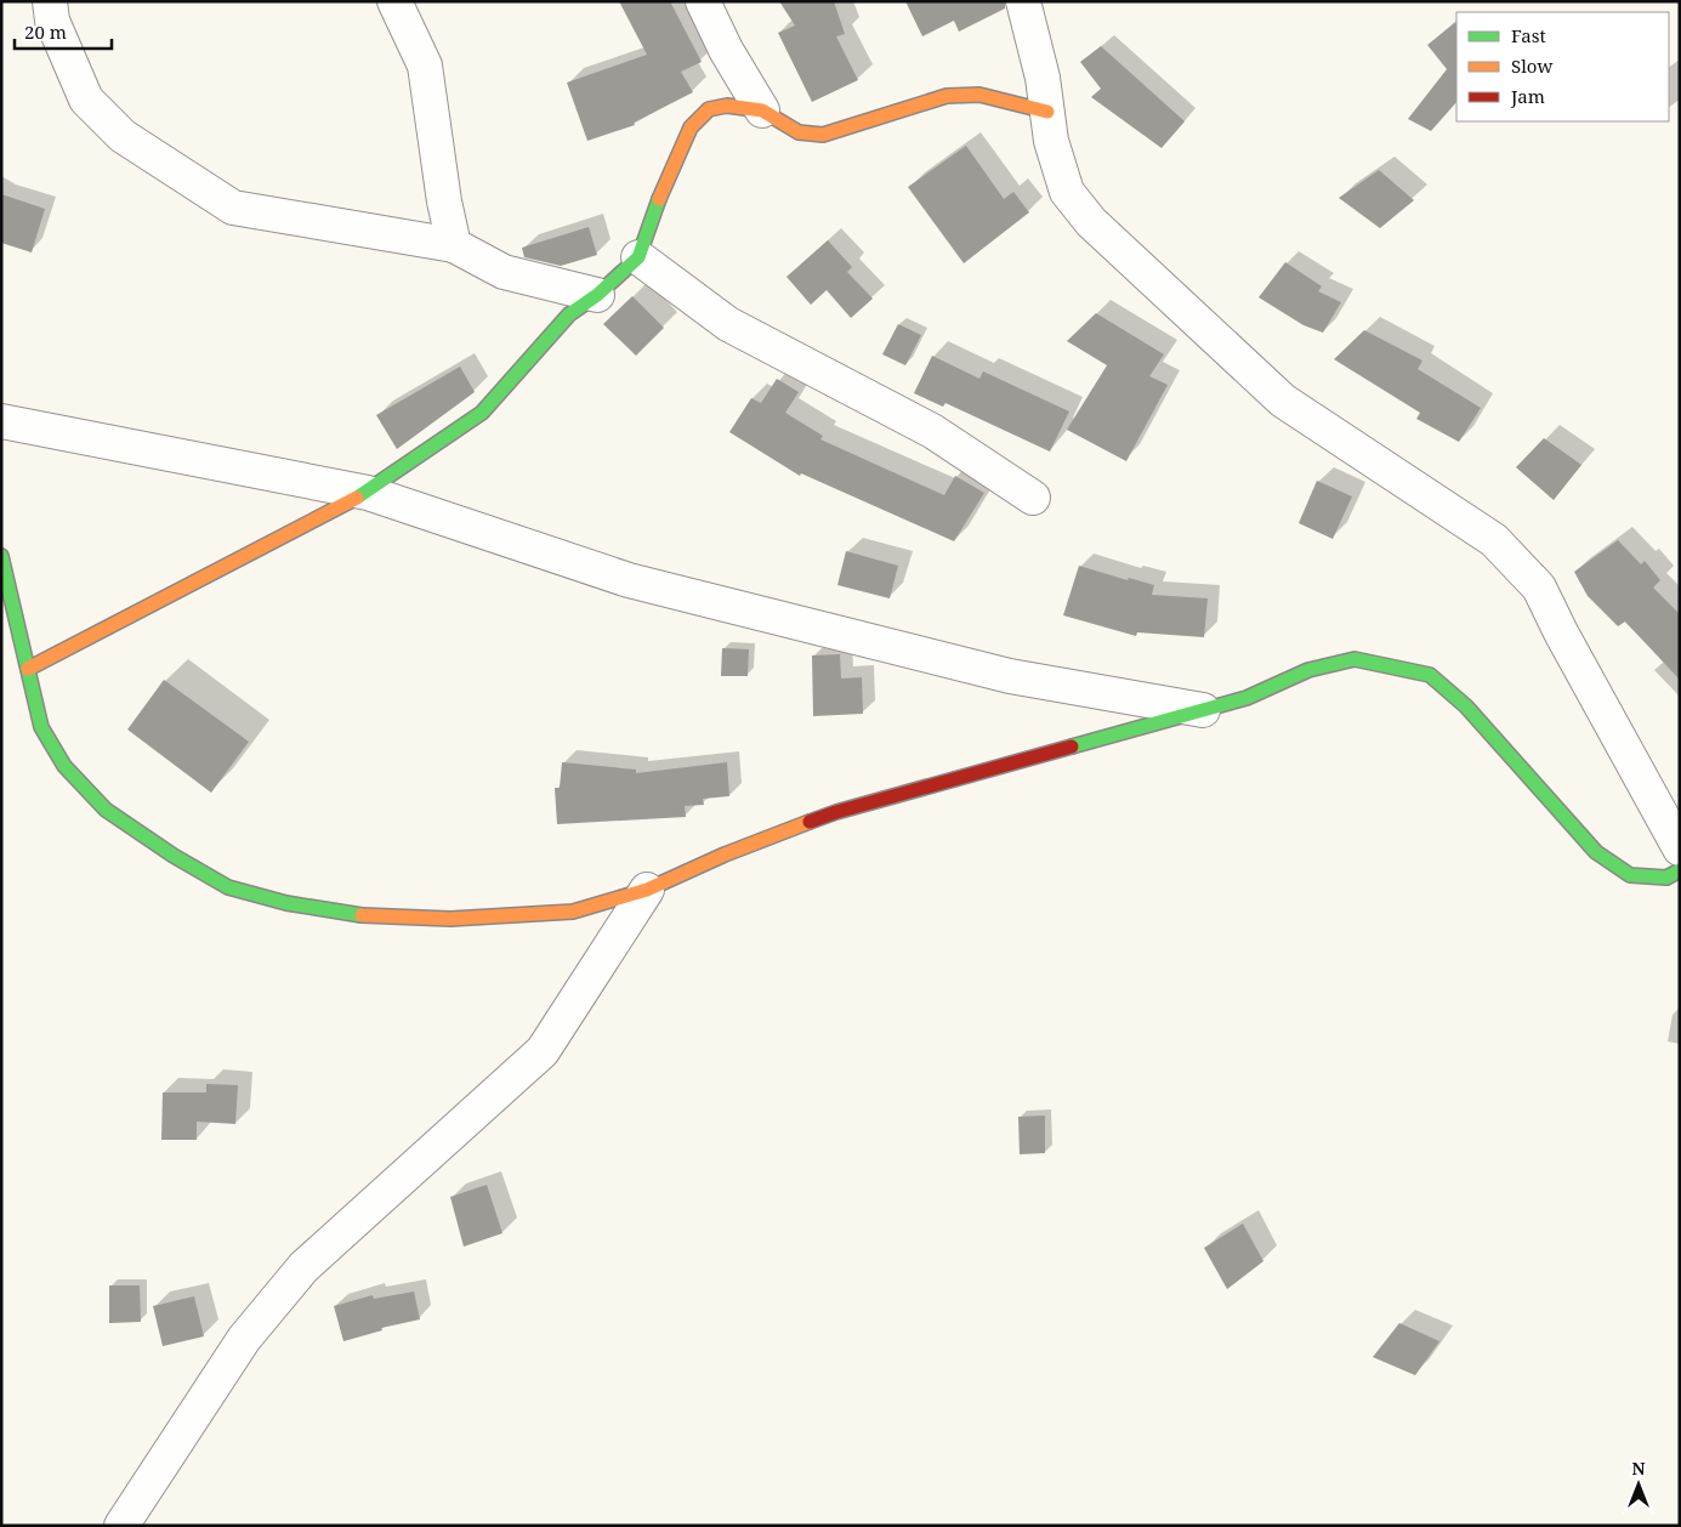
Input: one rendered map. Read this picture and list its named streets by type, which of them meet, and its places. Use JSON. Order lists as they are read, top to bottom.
{
  "legend": ["Fast", "Slow", "Jam"],
  "scale_bar": "20 m",
  "north": "top"
}
